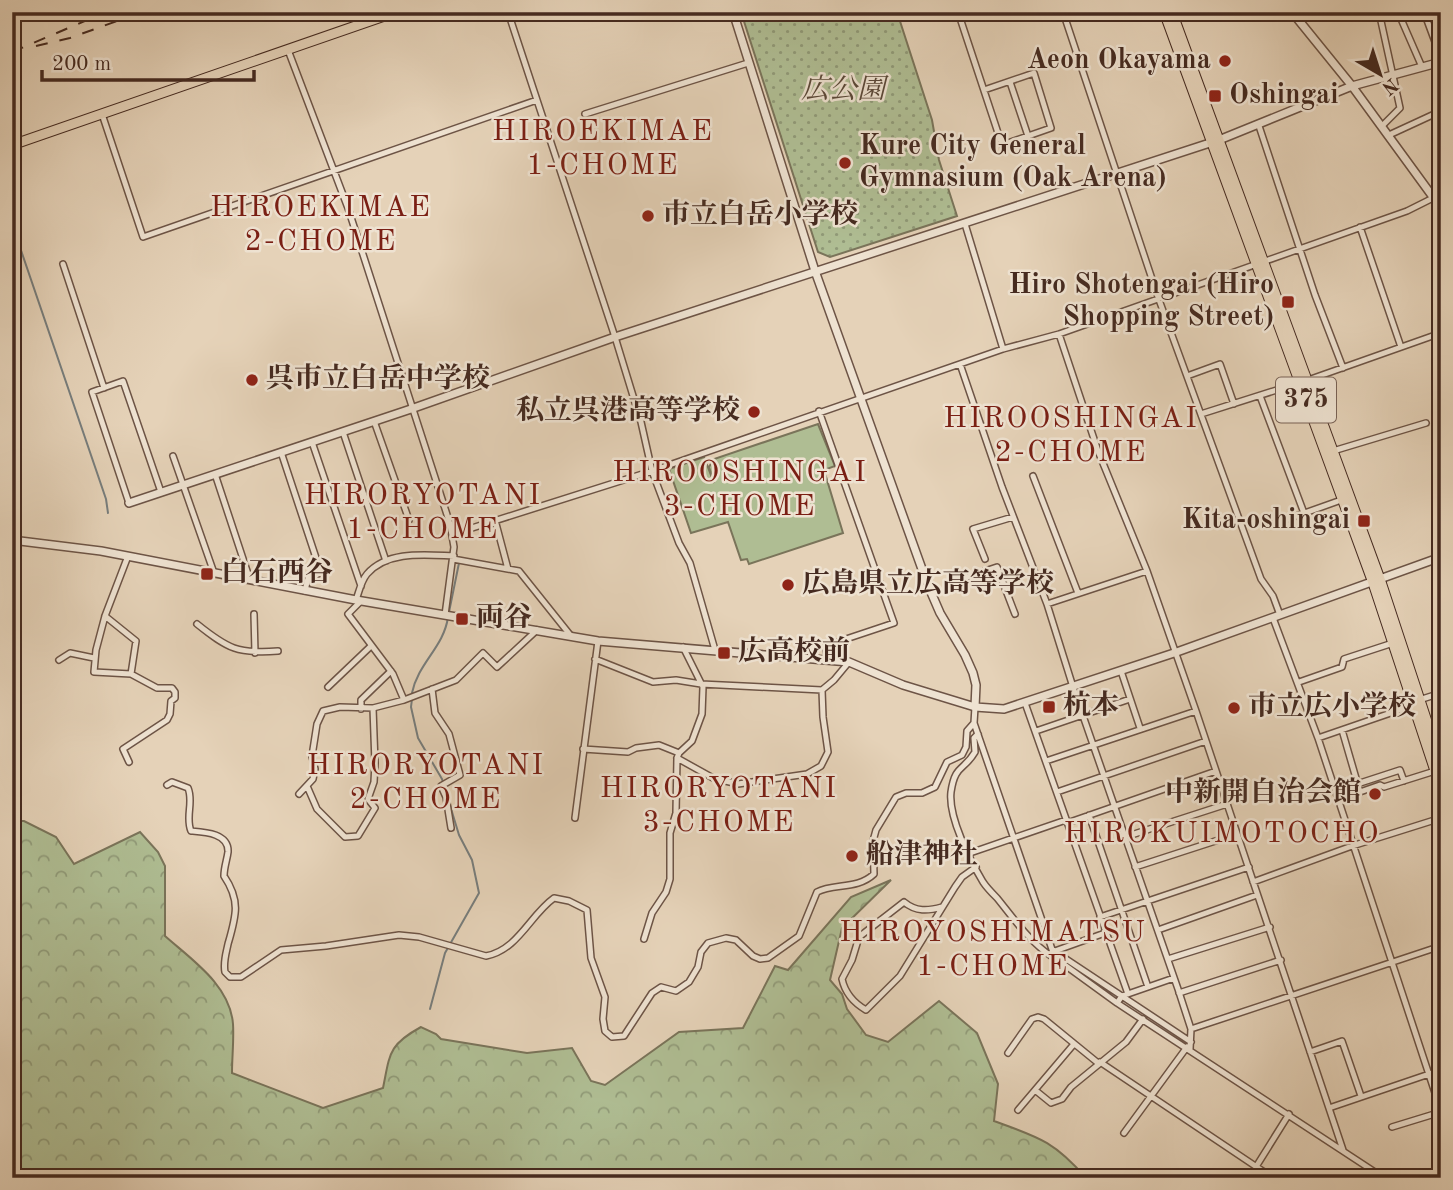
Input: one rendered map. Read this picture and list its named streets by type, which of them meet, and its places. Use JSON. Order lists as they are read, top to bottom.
{
  "streets": {
    "highway": ["375"]
  },
  "districts": [
    "HIROEKIMAE 1-CHOME",
    "HIROEKIMAE 2-CHOME",
    "HIROOSHINGAI 2-CHOME",
    "HIROOSHINGAI 3-CHOME",
    "HIRORYOTANI 1-CHOME",
    "HIRORYOTANI 2-CHOME",
    "HIRORYOTANI 3-CHOME",
    "HIROKUIMOTOCHO",
    "HIROYOSHIMATSU 1-CHOME"
  ],
  "parks": ["広公園"],
  "places": {
    "other": [
      "Aeon Okayama",
      "Kure City General Gymnasium (Oak Arena)",
      "市立白岳小学校",
      "呉市立白岳中学校",
      "私立呉港高等学校",
      "広島県立広高等学校",
      "市立広小学校",
      "中新開自治会館",
      "船津神社"
    ],
    "transit": [
      "Oshingai",
      "Hiro Shotengai (Hiro Shopping Street)",
      "Kita-oshingai",
      "白石西谷",
      "両谷",
      "広高校前",
      "杭本"
    ]
  },
  "scale_bar": "200 m",
  "north": "bottom right"
}
